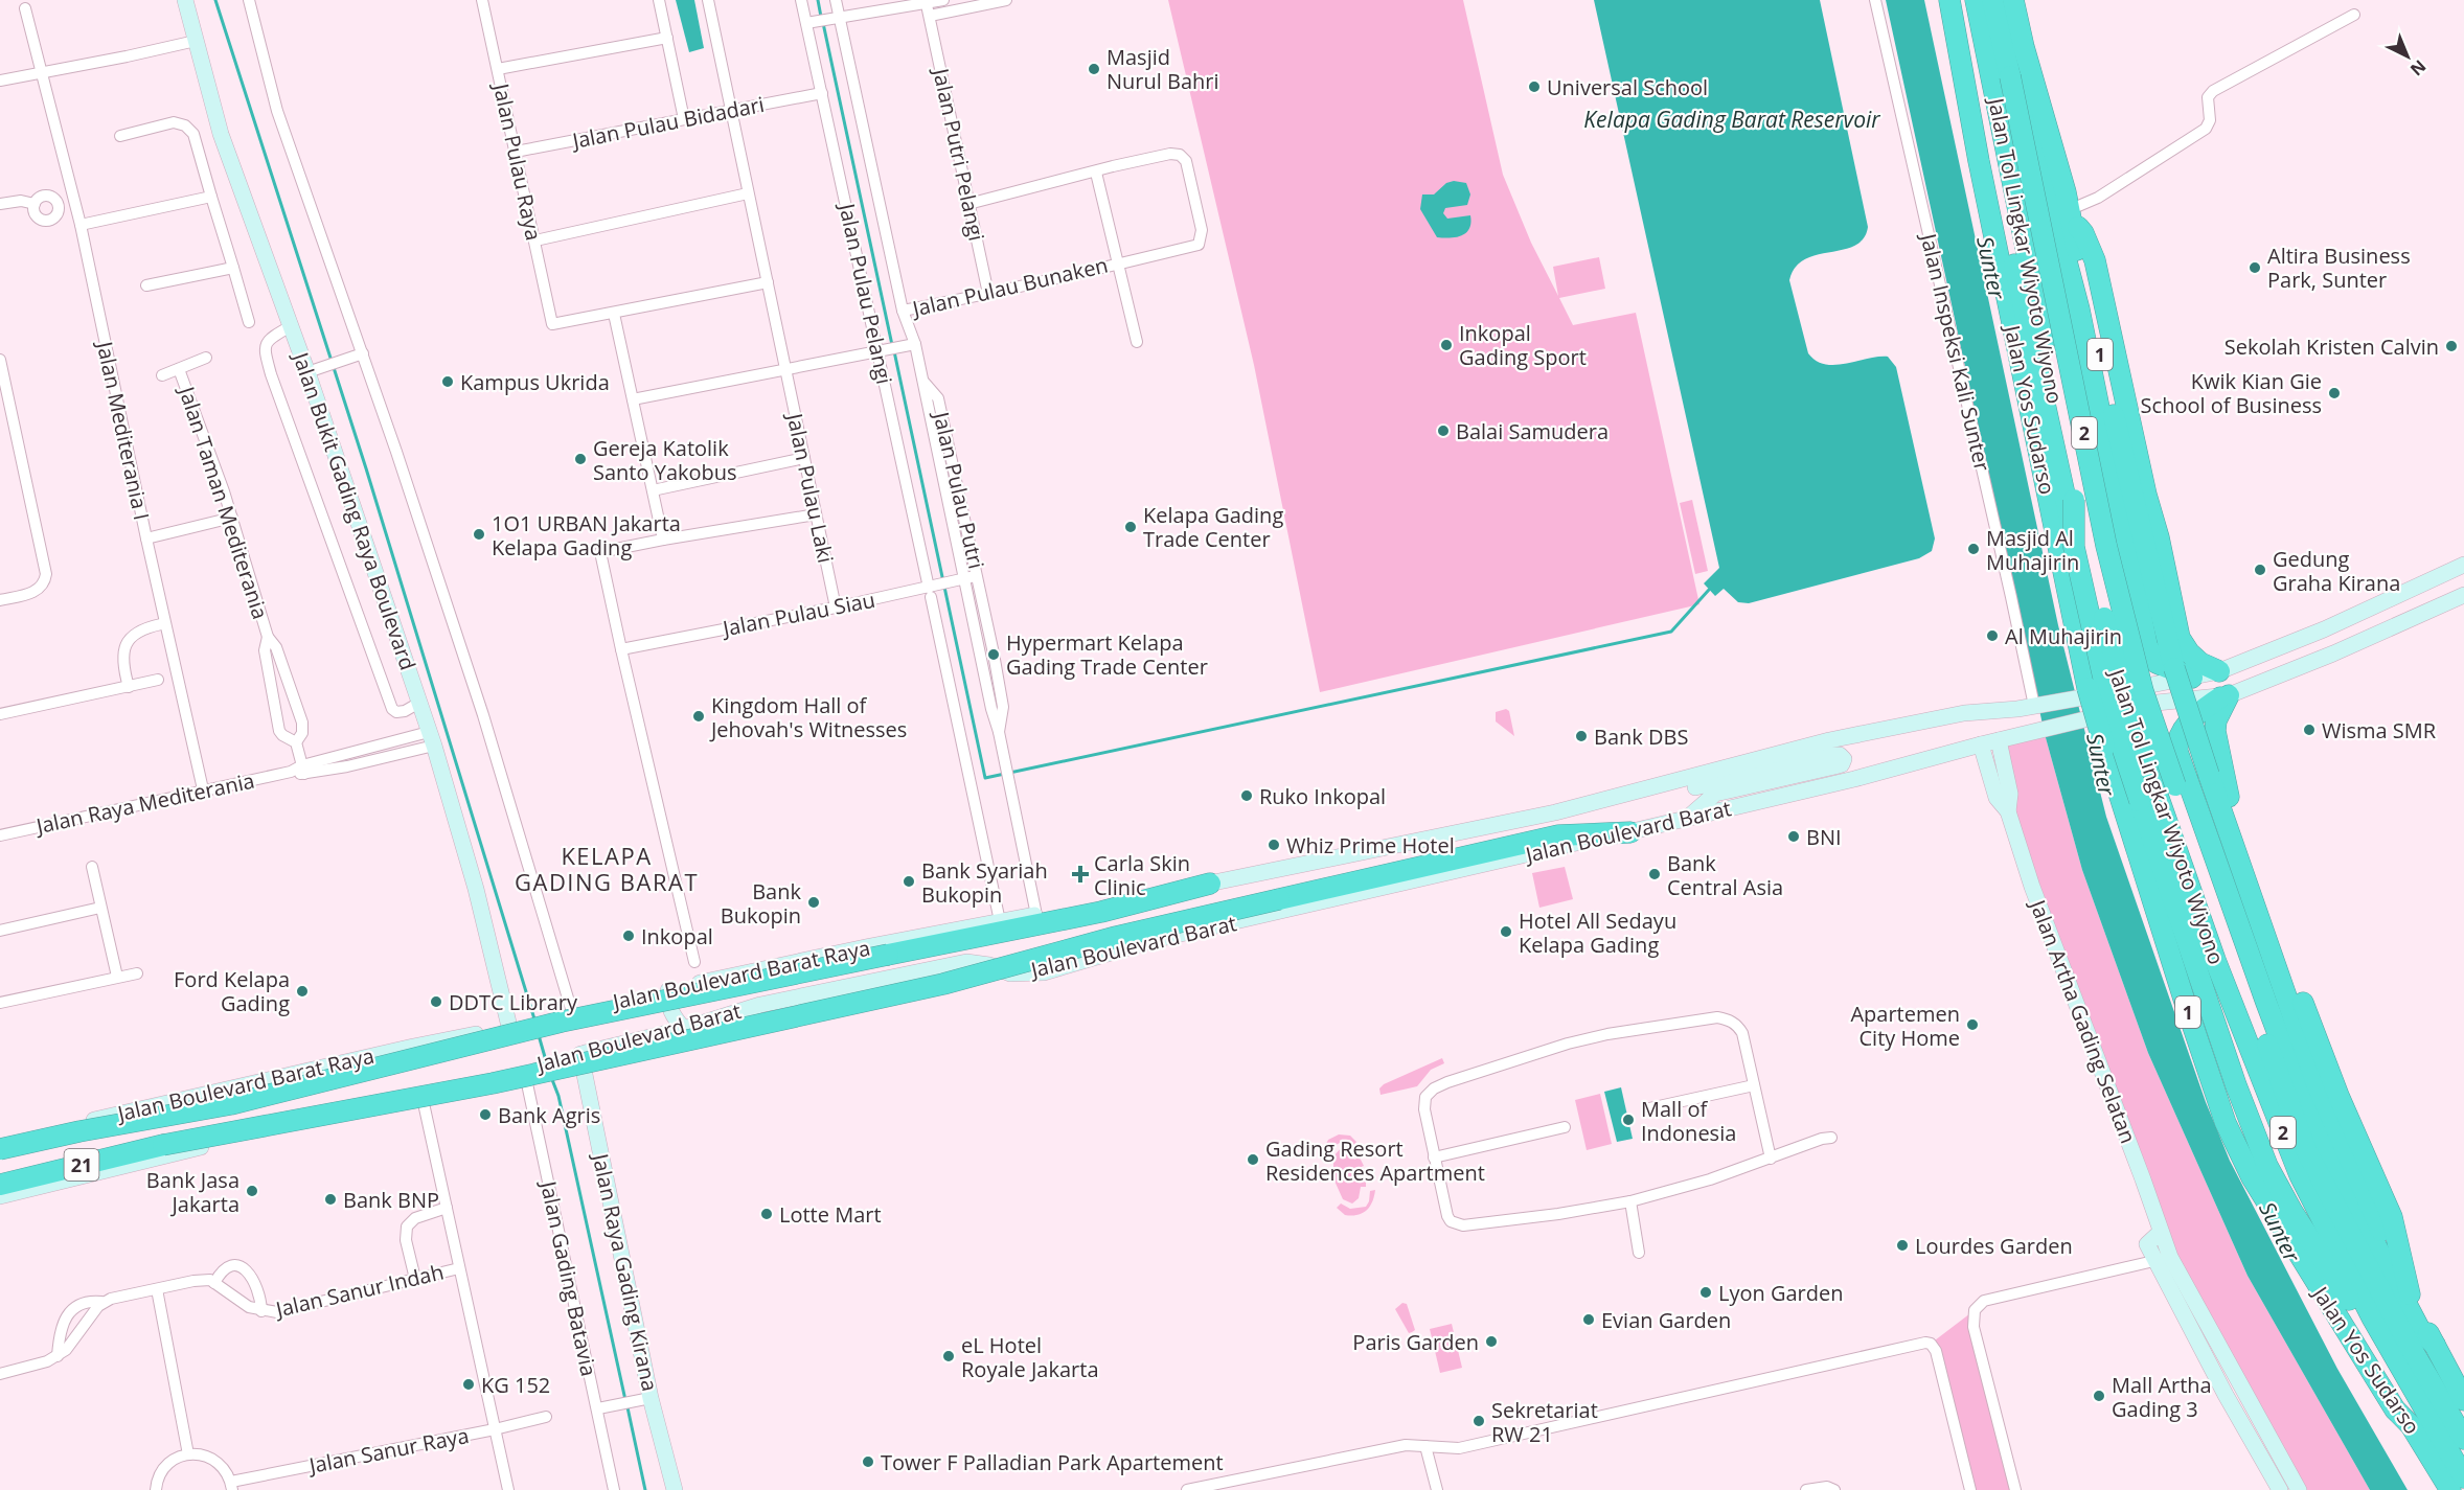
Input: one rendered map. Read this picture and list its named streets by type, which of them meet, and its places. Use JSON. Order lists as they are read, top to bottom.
{
  "streets": {
    "highway": [
      "Jalan Tol Lingkar Wiyoto Wiyono",
      "1",
      "Jalan Yos Sudarso",
      "2",
      "21"
    ],
    "main road": [
      "Jalan Bukit Gading Raya Boulevard",
      "Jalan Boulevard Barat",
      "Jalan Boulevard Barat Raya",
      "Jalan Artha Gading Selatan",
      "Jalan Raya Gading Kirana"
    ],
    "street": [
      "Jalan Pulau Bidadari",
      "Jalan Putri Pelangi",
      "Jalan Pulau Raya",
      "Jalan Pulau Bunaken",
      "Jalan Pulau Pelangi",
      "Jalan Inspeksi Kali Sunter",
      "Jalan Mediterania I",
      "Jalan Pulau Laki",
      "Jalan Pulau Putri",
      "Jalan Taman Mediterania",
      "Jalan Pulau Siau",
      "Jalan Raya Mediterania",
      "Jalan Gading Batavia",
      "Jalan Sanur Indah",
      "Jalan Sanur Raya"
    ]
  },
  "crossings": [
    ["Jalan Pulau Bidadari", "Jalan Pulau Raya"],
    ["Jalan Pulau Bidadari", "Jalan Pulau Pelangi"],
    ["Jalan Pulau Bidadari", "Jalan Pulau Laki"],
    ["Jalan Putri Pelangi", "Jalan Pulau Bunaken"],
    ["Jalan Pulau Bunaken", "Jalan Pulau Putri"],
    ["Jalan Pulau Pelangi", "Jalan Pulau Siau"],
    ["Jalan Pulau Pelangi", "Jalan Boulevard Barat Raya"],
    ["Jalan Inspeksi Kali Sunter", "Jalan Boulevard Barat"],
    ["Jalan Mediterania I", "Jalan Raya Mediterania"],
    ["Jalan Pulau Laki", "Jalan Pulau Siau"],
    ["Jalan Pulau Putri", "Jalan Pulau Siau"],
    ["Jalan Pulau Putri", "Jalan Boulevard Barat Raya"],
    ["Jalan Taman Mediterania", "Jalan Raya Mediterania"],
    ["Jalan Bukit Gading Raya Boulevard", "Jalan Raya Mediterania"],
    ["Jalan Bukit Gading Raya Boulevard", "Jalan Boulevard Barat Raya"],
    ["Jalan Boulevard Barat", "Jalan Boulevard Barat Raya"],
    ["Jalan Boulevard Barat", "Jalan Artha Gading Selatan"],
    ["Jalan Boulevard Barat", "21"],
    ["Jalan Boulevard Barat", "Jalan Raya Gading Kirana"],
    ["Jalan Boulevard Barat", "Jalan Gading Batavia"]
  ],
  "districts": ["KELAPA GADING BARAT"],
  "water": ["Kelapa Gading Barat Reservoir", "Sunter"],
  "places": {
    "other": [
      "Masjid Nurul Bahri",
      "Universal School",
      "Altira Business Park, Sunter",
      "Inkopal Gading Sport",
      "Sekolah Kristen Calvin",
      "Kampus Ukrida",
      "Kwik Kian Gie School of Business",
      "Balai Samudera",
      "Gereja Katolik Santo Yakobus",
      "Kelapa Gading Trade Center",
      "1O1 URBAN Jakarta Kelapa Gading",
      "Masjid Al Muhajirin",
      "Gedung Graha Kirana",
      "Al Muhajirin",
      "Hypermart Kelapa Gading Trade Center",
      "Kingdom Hall of Jehovah's Witnesses",
      "Wisma SMR",
      "Bank DBS",
      "Ruko Inkopal",
      "BNI",
      "Whiz Prime Hotel",
      "Bank Central Asia",
      "Bank Syariah Bukopin",
      "Bank Bukopin",
      "Hotel All Sedayu Kelapa Gading",
      "Inkopal",
      "Ford Kelapa Gading",
      "DDTC Library",
      "Apartemen City Home",
      "Bank Agris",
      "Mall of Indonesia",
      "Gading Resort Residences Apartment",
      "Bank Jasa Jakarta",
      "Bank BNP",
      "Lotte Mart",
      "Lourdes Garden",
      "Lyon Garden",
      "Evian Garden",
      "Paris Garden",
      "eL Hotel Royale Jakarta",
      "KG 152",
      "Mall Artha Gading 3",
      "Sekretariat RW 21",
      "Tower F Palladian Park Apartement"
    ],
    "health": ["Carla Skin Clinic"]
  },
  "north": "bottom right"
}
